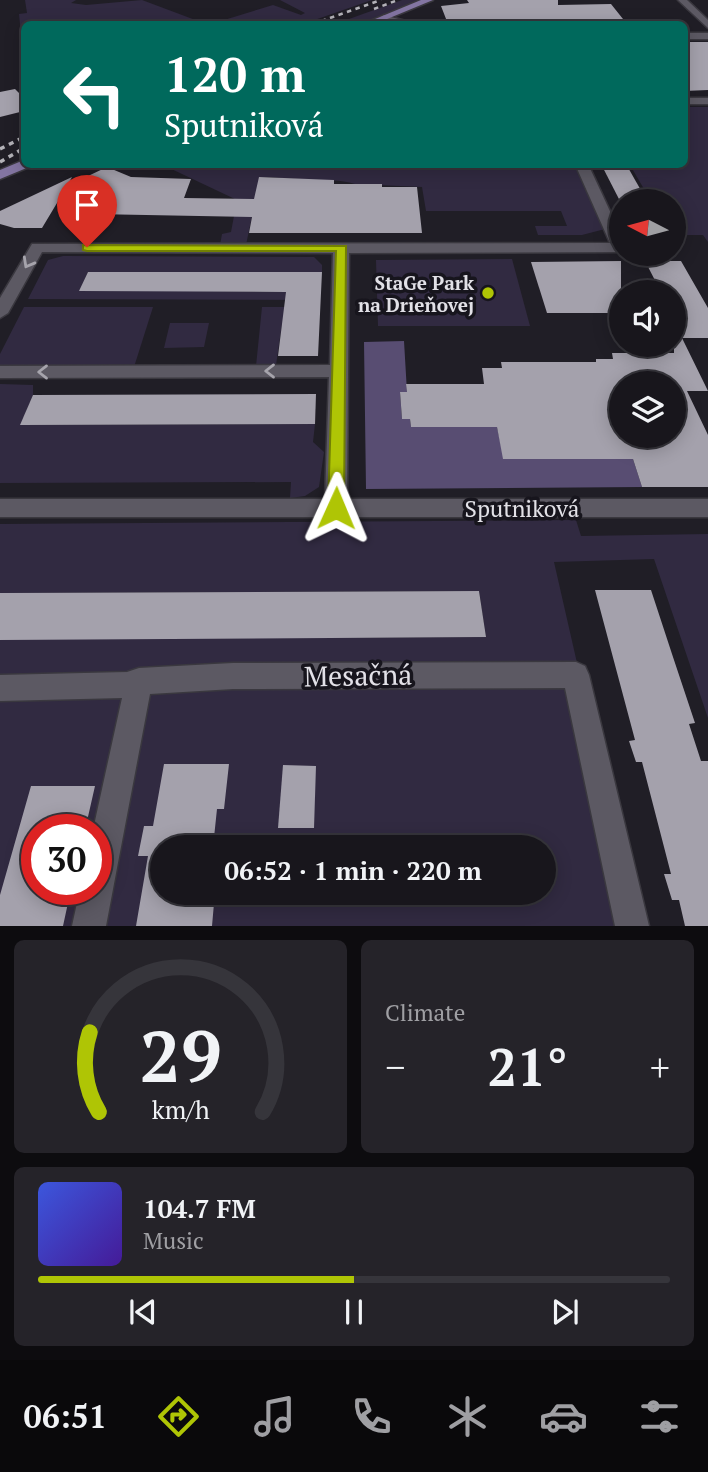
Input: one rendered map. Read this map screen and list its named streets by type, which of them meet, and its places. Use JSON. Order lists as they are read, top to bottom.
{
  "streets": {
    "street": ["Sputniková", "Mesačná"]
  },
  "places": ["StaGe Park na Drieňovej"],
  "north": "left",
  "page": {
    "turn": ["120 m", "Sputniková"],
    "limit": "30",
    "trip": "06:52 · 1 min · 220 m",
    "tile": "Climate",
    "heat": ["−", "21°", "+"],
    "song": ["104.7 FM", "Music"],
    "tabs": "06:51",
    "gauge": ["29", "km/h"]
  }
}
